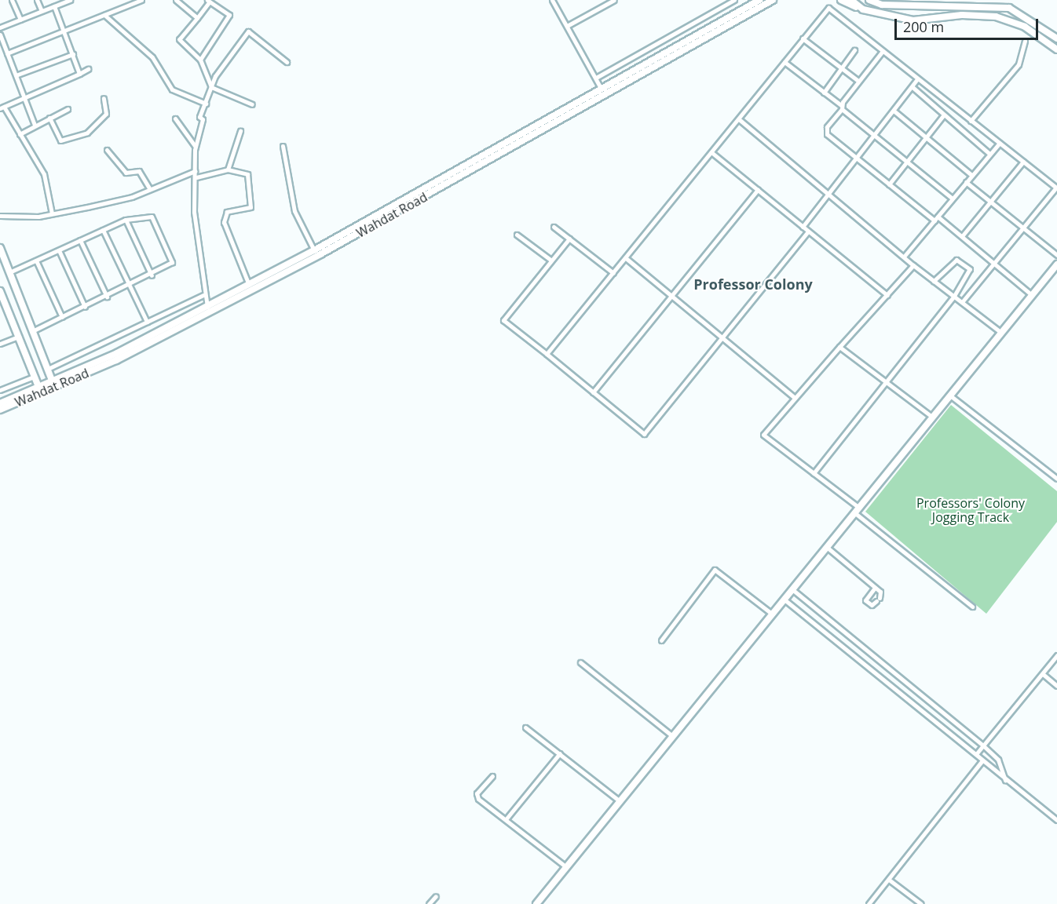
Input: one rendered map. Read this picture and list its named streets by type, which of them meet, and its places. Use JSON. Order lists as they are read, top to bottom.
{
  "streets": {
    "main road": ["Wahdat Road"]
  },
  "districts": ["Professor Colony"],
  "parks": ["Professors' Colony Jogging Track"],
  "scale_bar": "200 m"
}
